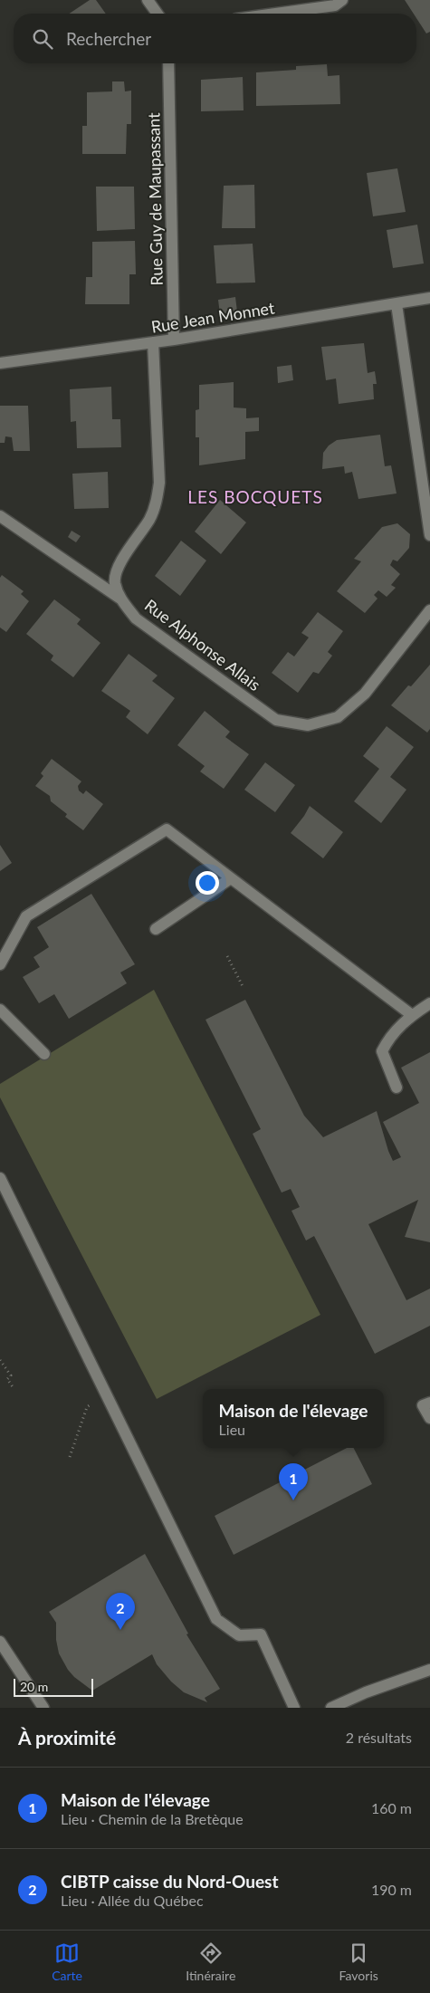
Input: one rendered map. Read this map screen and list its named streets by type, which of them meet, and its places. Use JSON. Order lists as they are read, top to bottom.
{
  "streets": {
    "street": ["Rue Guy de Maupassant", "Rue Jean Monnet", "Rue Alphonse Allais"]
  },
  "crossings": [
    ["Rue Guy de Maupassant", "Rue Jean Monnet"],
    ["Rue Jean Monnet", "Rue Alphonse Allais"]
  ],
  "districts": ["LES BOCQUETS"],
  "scale_bar": "20 m",
  "page": {
    "search": "Rechercher",
    "popup": ["Maison de l'élevage", "Lieu"],
    "pins": ["1", "2"],
    "scale": "20 m",
    "heading": ["À proximité", "2 résultats"],
    "list": [
      {
        "mark": "1",
        "name": "Maison de l'élevage",
        "note": "Lieu · Chemin de la Bretèque",
        "value": "160 m"
      },
      {
        "mark": "2",
        "name": "CIBTP caisse du Nord-Ouest",
        "note": "Lieu · Allée du Québec",
        "value": "190 m"
      }
    ],
    "nav": ["Carte", "Itinéraire", "Favoris"]
  }
}
